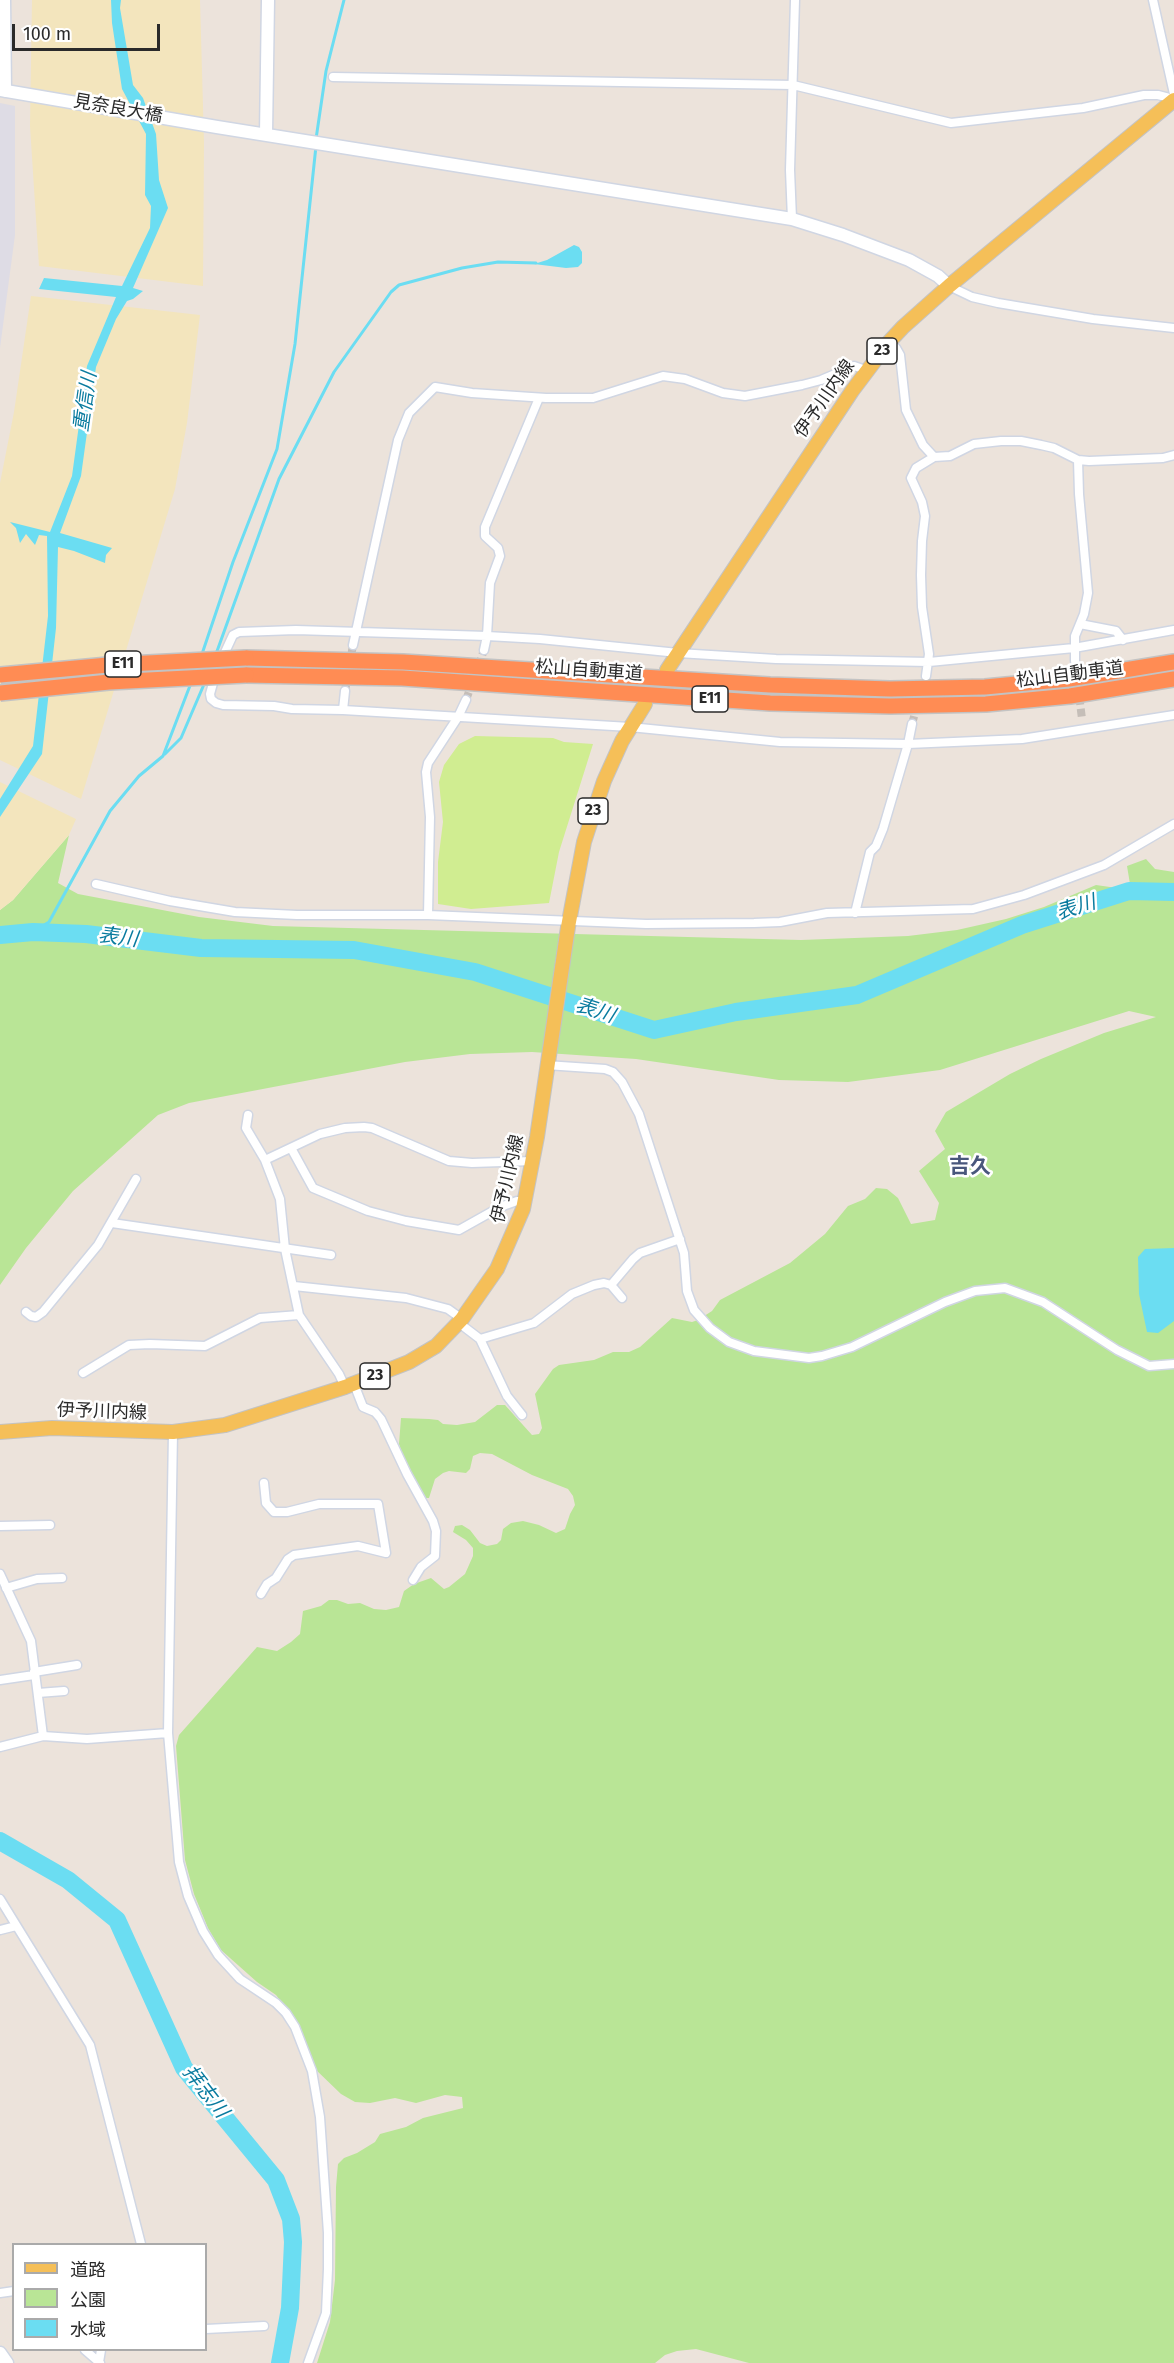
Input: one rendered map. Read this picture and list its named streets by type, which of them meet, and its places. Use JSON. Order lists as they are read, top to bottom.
{
  "streets": {
    "highway": ["E11", "松山自動車道"],
    "main road": ["23", "伊予川内線"],
    "street": ["見奈良大橋"]
  },
  "crossings": [
    ["見奈良大橋", "伊予川内線"]
  ],
  "districts": ["吉久"],
  "water": ["重信川", "表川", "拝志川"],
  "legend": ["道路", "公園", "水域"],
  "scale_bar": "100 m"
}
